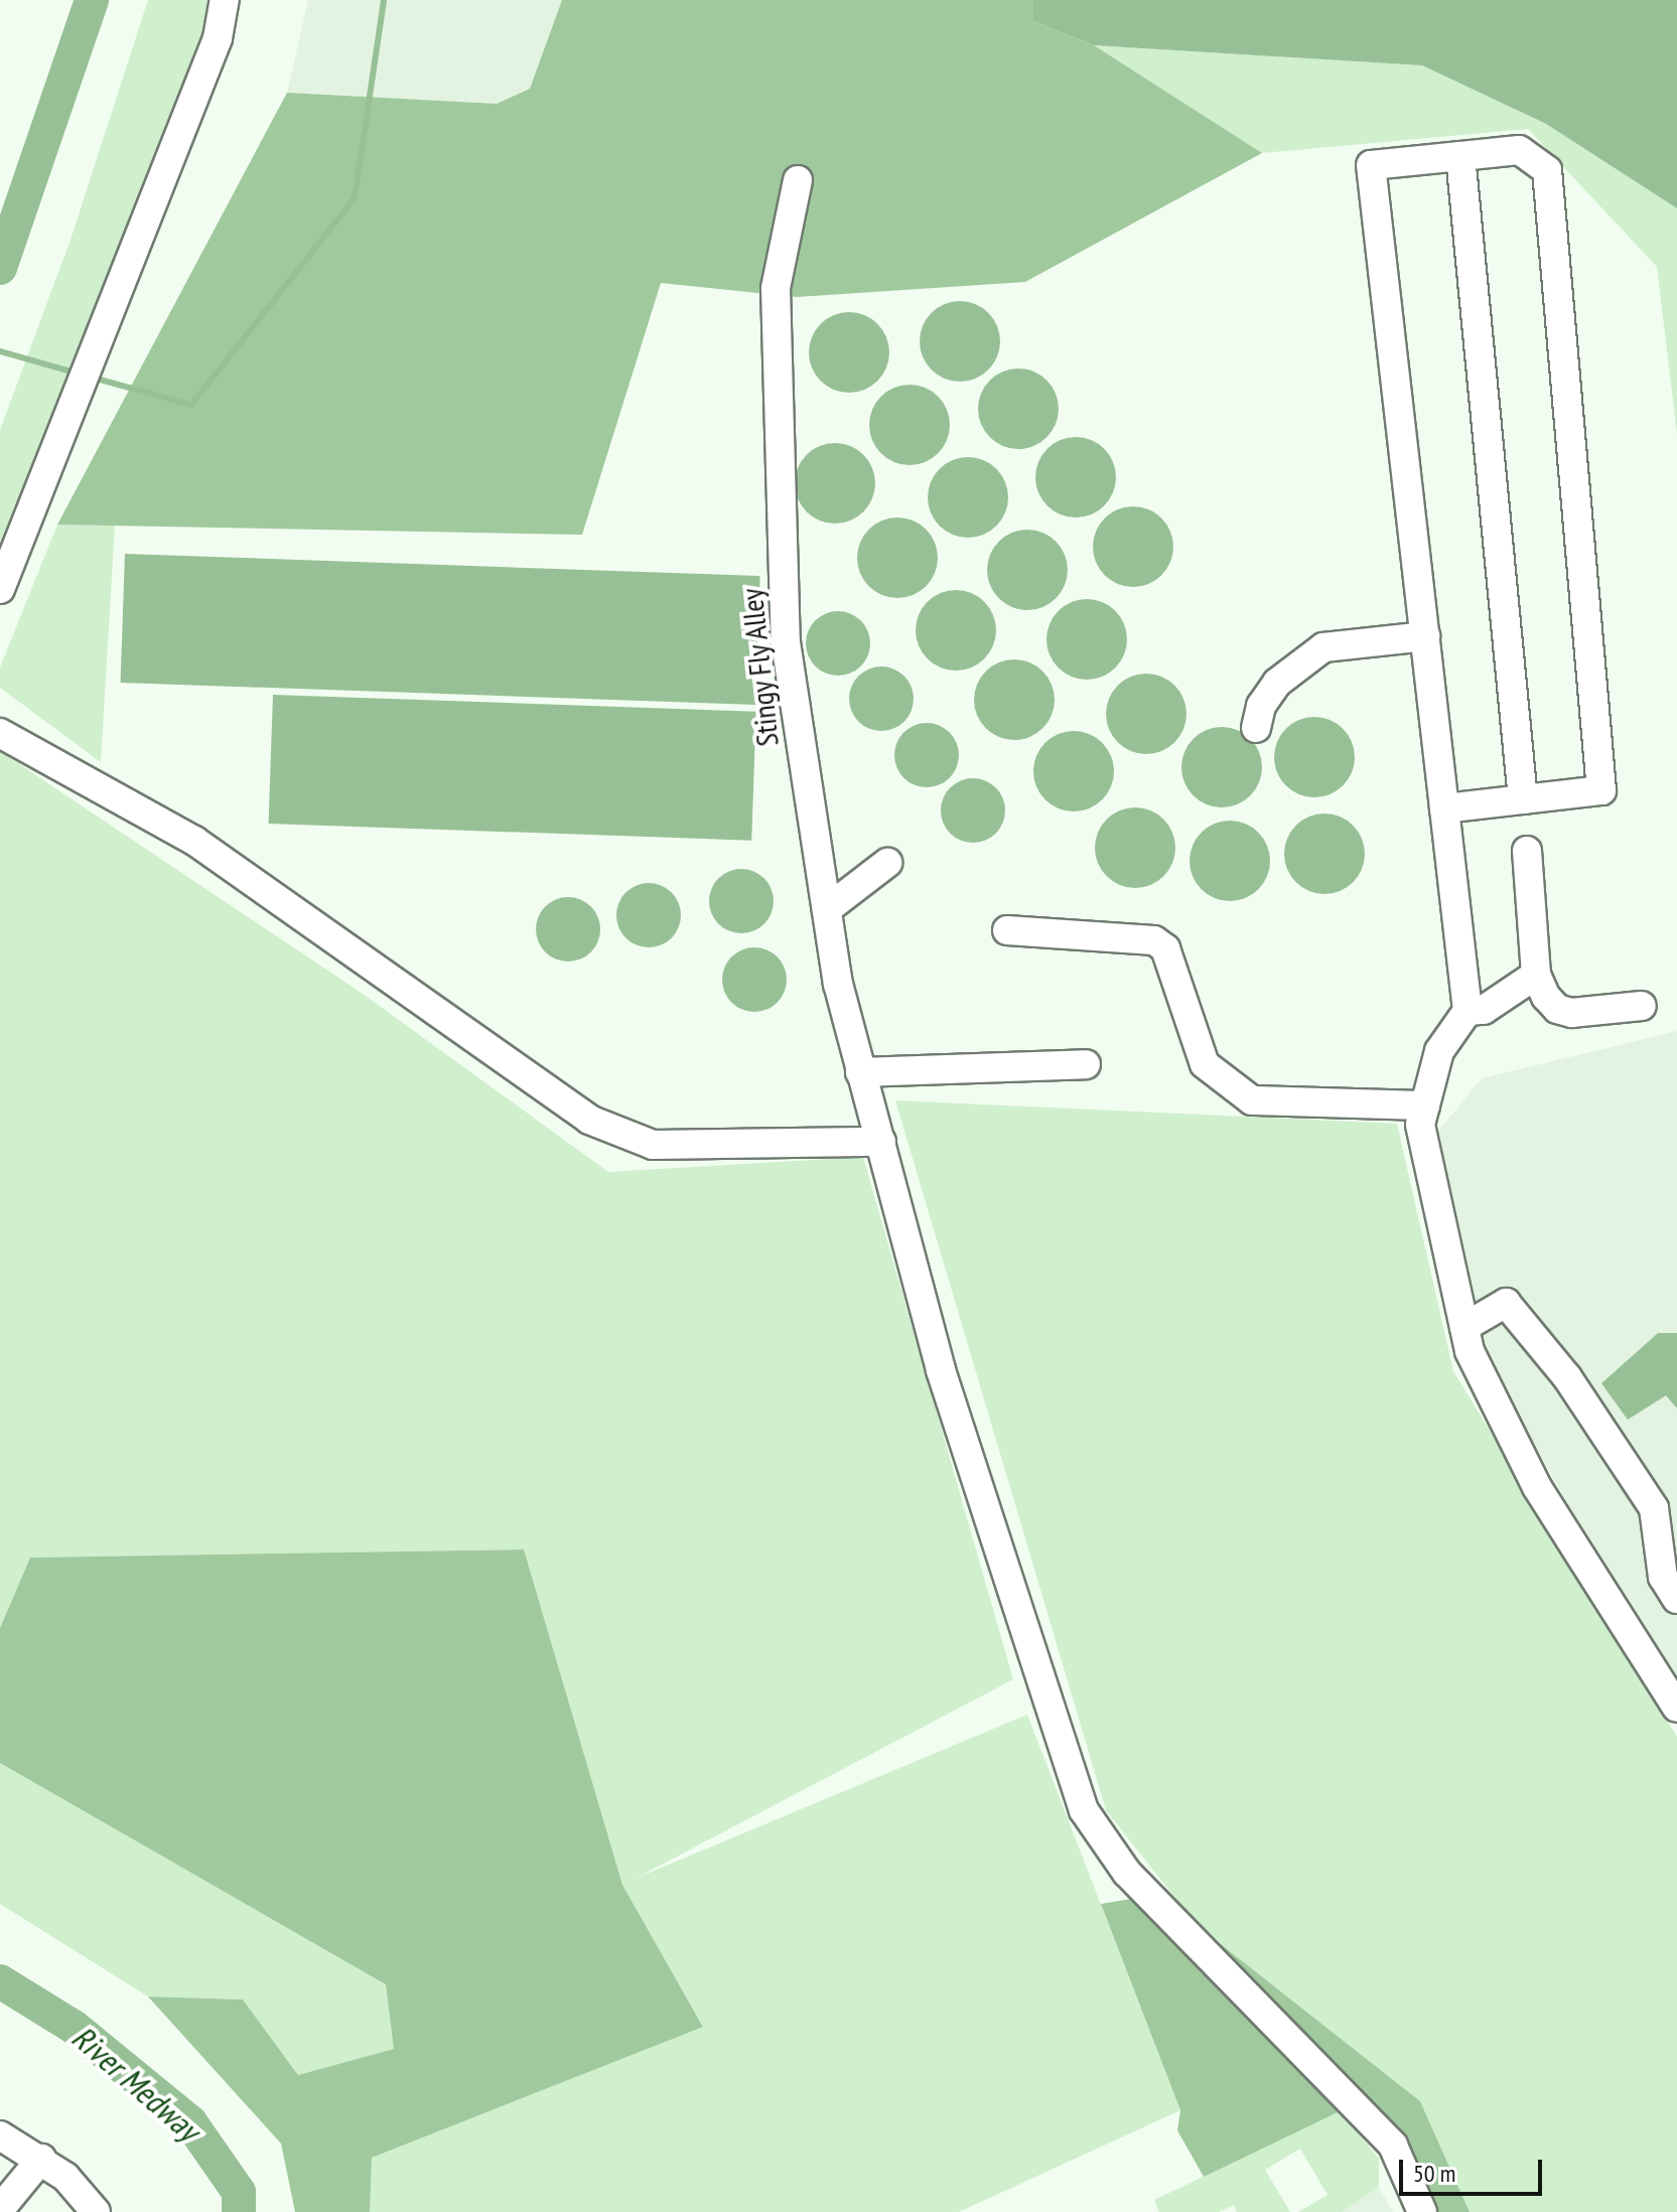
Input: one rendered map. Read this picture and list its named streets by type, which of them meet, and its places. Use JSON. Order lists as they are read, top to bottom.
{
  "streets": {
    "lane": ["Stingy Fly Alley"]
  },
  "water": ["River Medway"],
  "scale_bar": "50 m"
}
